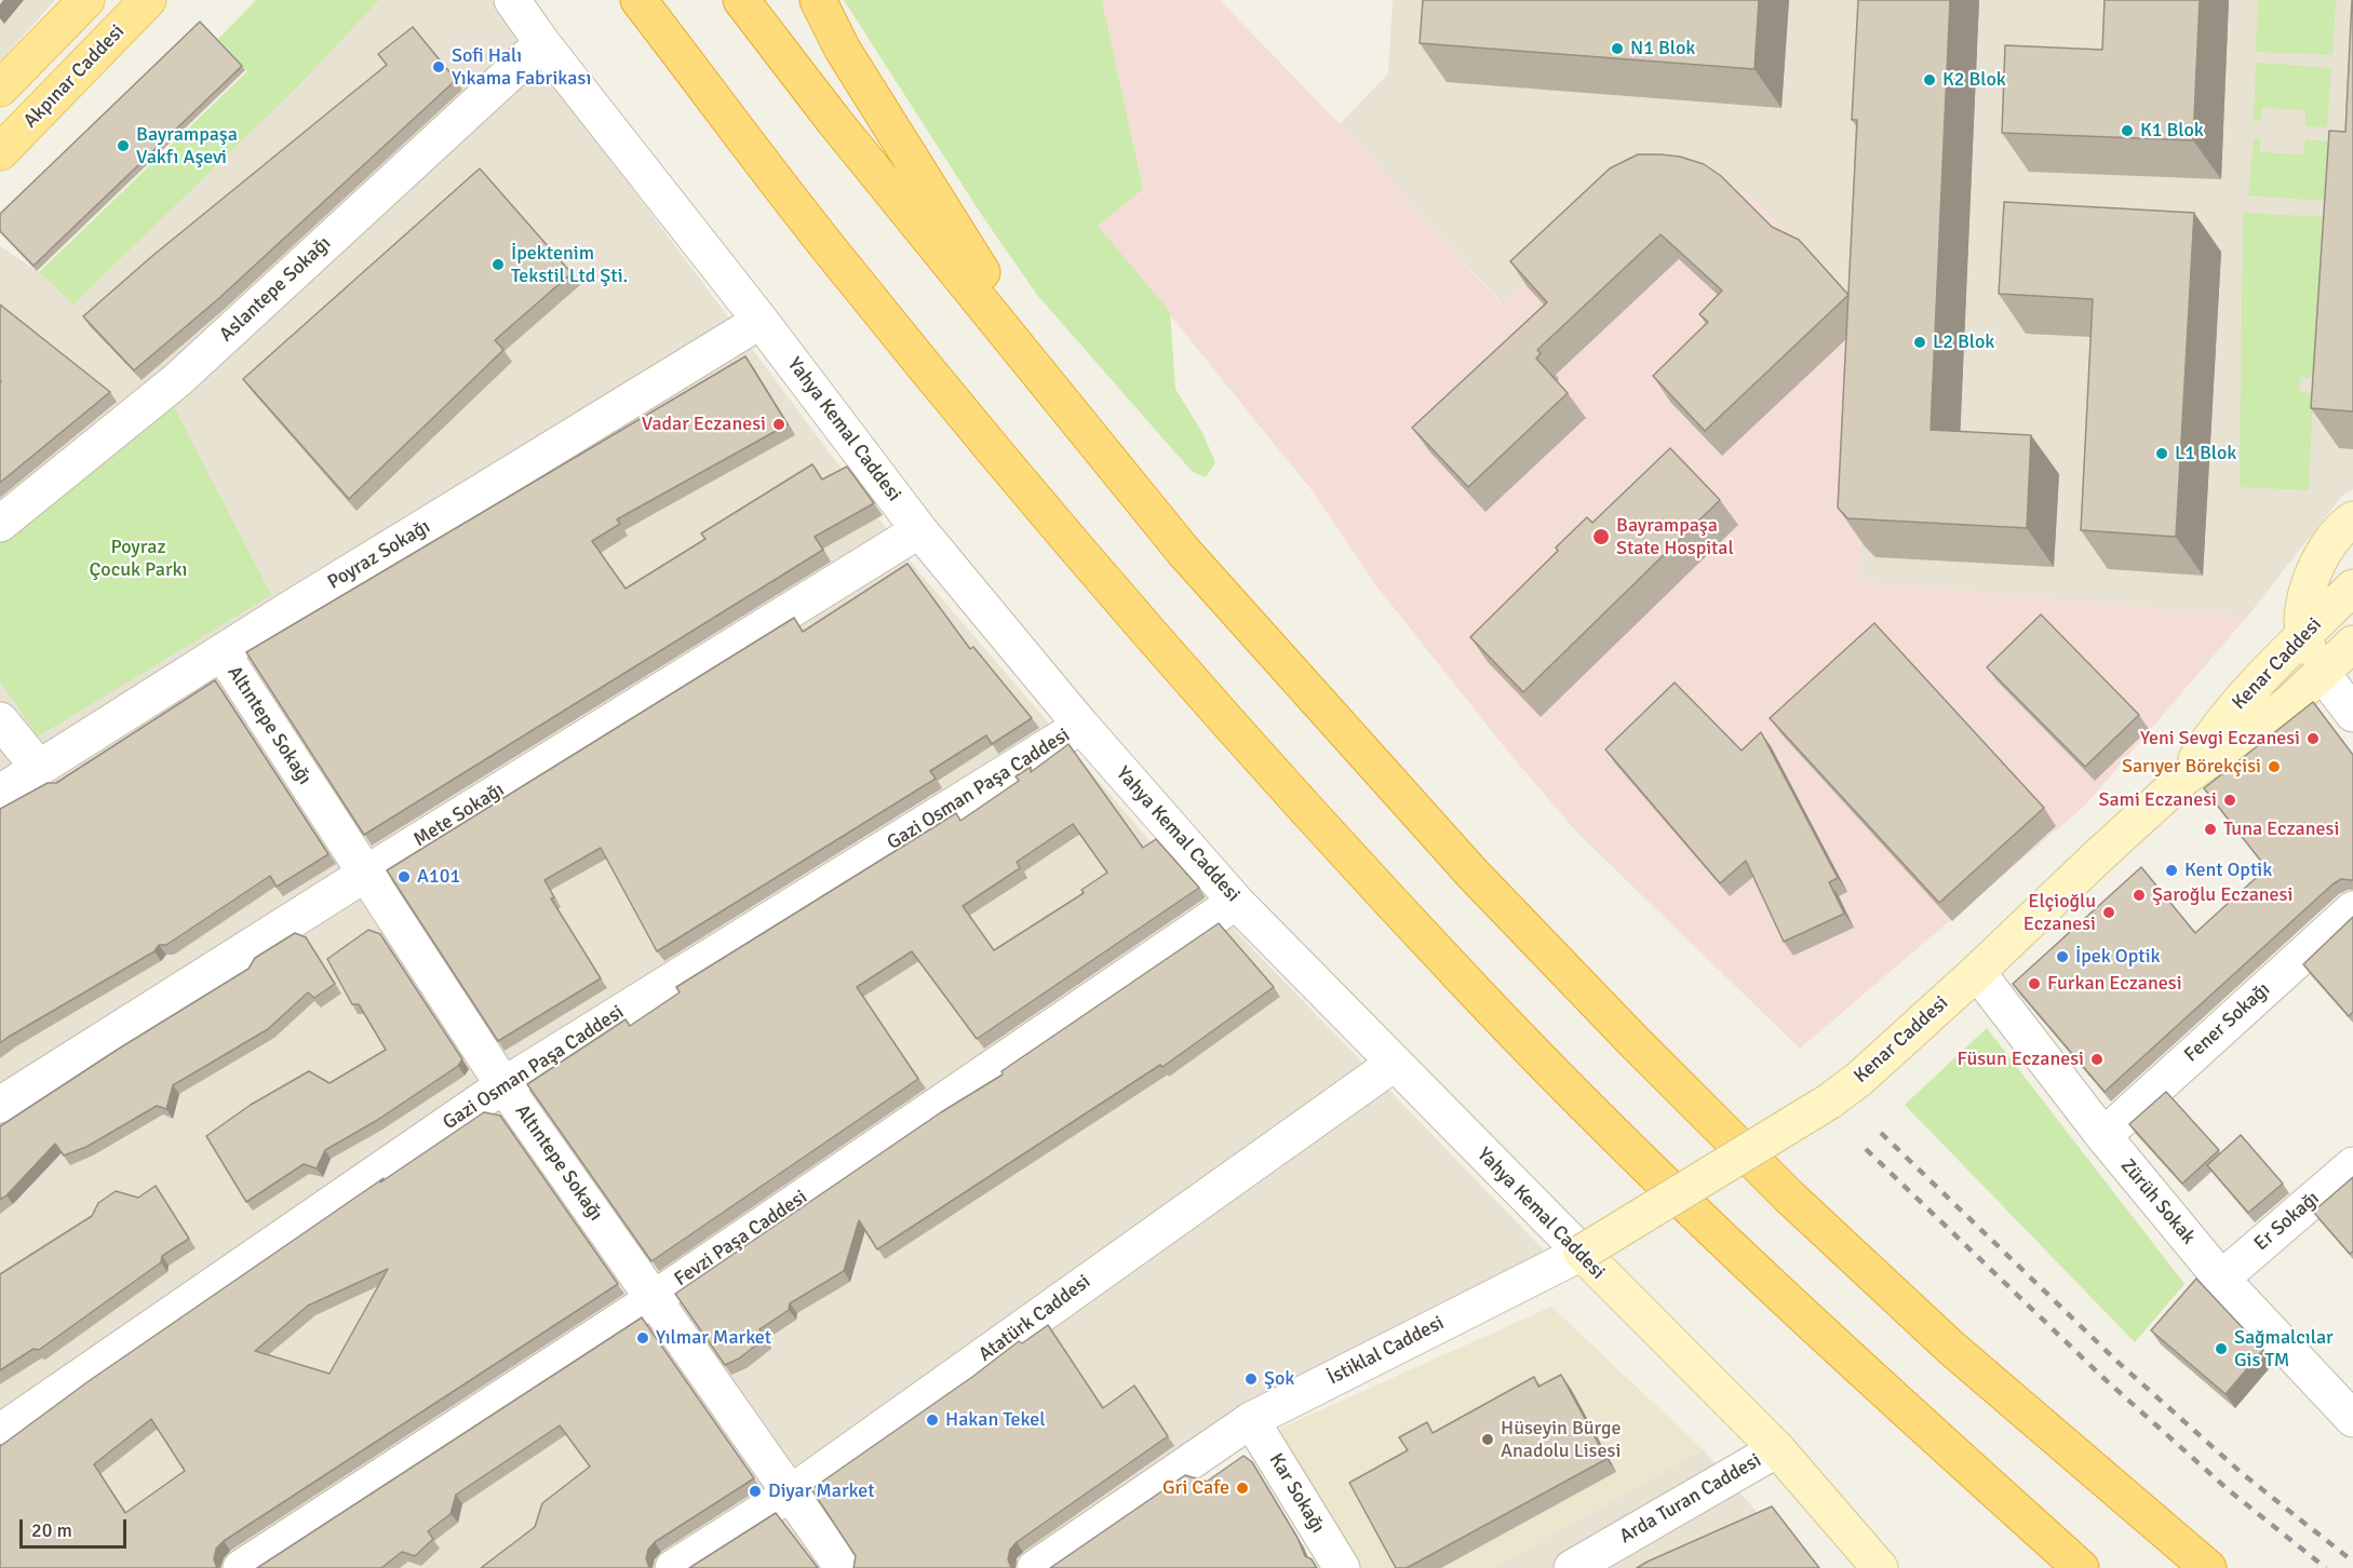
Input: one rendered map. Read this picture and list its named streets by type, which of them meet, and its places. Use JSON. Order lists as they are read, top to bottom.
{
  "streets": {
    "main road": ["Akpınar Caddesi", "Yahya Kemal Caddesi", "Kenar Caddesi"],
    "street": [
      "Aslantepe Sokağı",
      "Poyraz Sokağı",
      "Altıntepe Sokağı",
      "Gazi Osman Paşa Caddesi",
      "Mete Sokağı",
      "Fener Sokağı",
      "Zürüh Sokak",
      "Er Sokağı",
      "Fevzi Paşa Caddesi",
      "Atatürk Caddesi",
      "İstiklal Caddesi",
      "Kar Sokağı",
      "Arda Turan Caddesi"
    ]
  },
  "crossings": [
    ["Aslantepe Sokağı", "Yahya Kemal Caddesi"],
    ["Yahya Kemal Caddesi", "Poyraz Sokağı"],
    ["Yahya Kemal Caddesi", "Kenar Caddesi"],
    ["Yahya Kemal Caddesi", "Gazi Osman Paşa Caddesi"],
    ["Yahya Kemal Caddesi", "Mete Sokağı"],
    ["Yahya Kemal Caddesi", "Fevzi Paşa Caddesi"],
    ["Yahya Kemal Caddesi", "Atatürk Caddesi"],
    ["Yahya Kemal Caddesi", "İstiklal Caddesi"],
    ["Yahya Kemal Caddesi", "Arda Turan Caddesi"],
    ["Poyraz Sokağı", "Altıntepe Sokağı"],
    ["Kenar Caddesi", "Zürüh Sokak"],
    ["Kenar Caddesi", "İstiklal Caddesi"],
    ["Altıntepe Sokağı", "Gazi Osman Paşa Caddesi"],
    ["Altıntepe Sokağı", "Mete Sokağı"],
    ["Altıntepe Sokağı", "Fevzi Paşa Caddesi"],
    ["Altıntepe Sokağı", "Atatürk Caddesi"],
    ["Fener Sokağı", "Zürüh Sokak"],
    ["Zürüh Sokak", "Er Sokağı"],
    ["İstiklal Caddesi", "Kar Sokağı"]
  ],
  "parks": ["Poyraz Çocuk Parkı"],
  "places": [
    "N1 Blok",
    "Sofi Halı Yıkama Fabrikası",
    "K2 Blok",
    "K1 Blok",
    "Bayrampaşa Vakfı Aşevi",
    "İpektenim Tekstil Ltd Şti.",
    "L2 Blok",
    "Vadar Eczanesi",
    "L1 Blok",
    "Bayrampaşa State Hospital",
    "Yeni Sevgi Eczanesi",
    "Sarıyer Börekçisi",
    "Sami Eczanesi",
    "Tuna Eczanesi",
    "Kent Optik",
    "A101",
    "Şaroğlu Eczanesi",
    "Elçioğlu Eczanesi",
    "İpek Optik",
    "Furkan Eczanesi",
    "Füsun Eczanesi",
    "Yılmar Market",
    "Sağmalcılar Gis TM",
    "Şok",
    "Hakan Tekel",
    "Hüseyin Bürge Anadolu Lisesi",
    "Gri Cafe",
    "Diyar Market"
  ],
  "scale_bar": "20 m"
}
